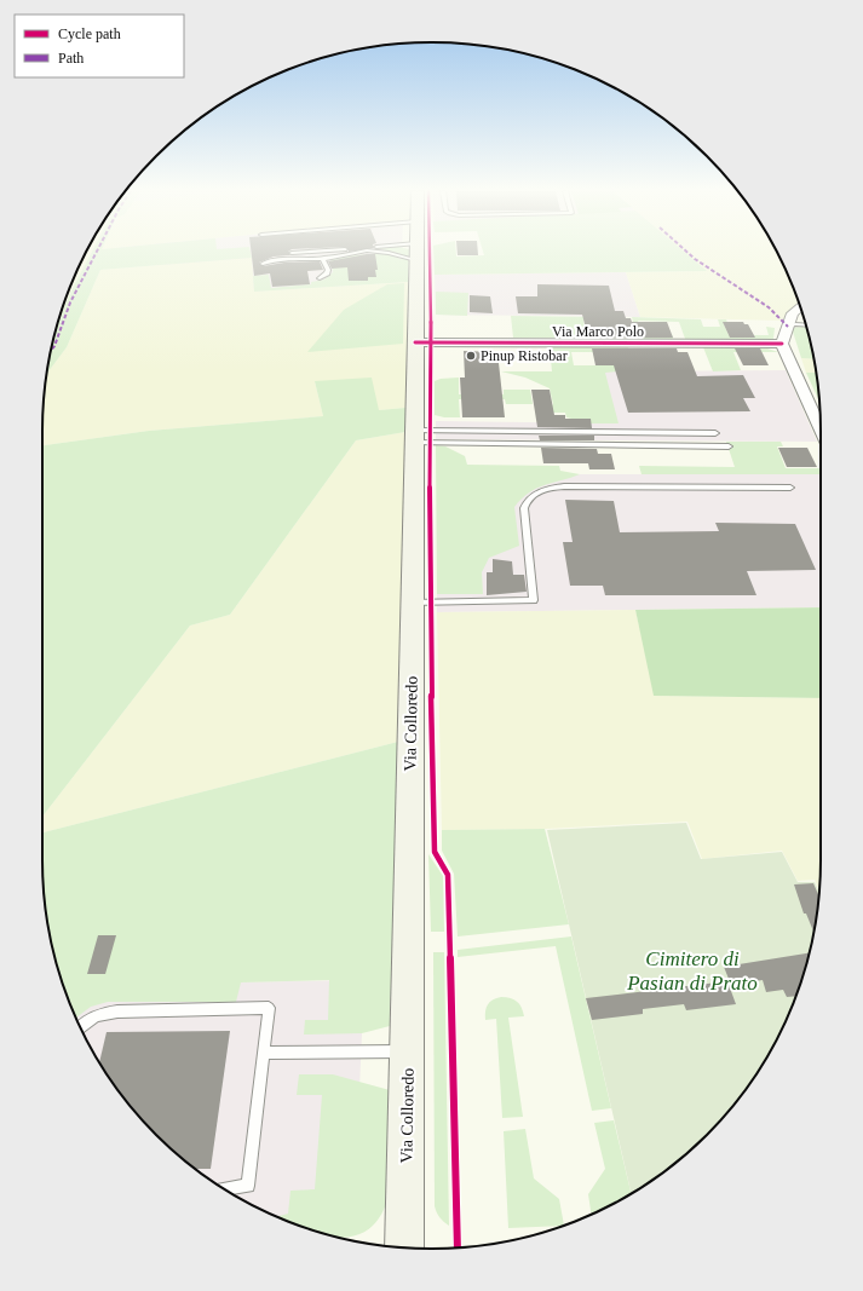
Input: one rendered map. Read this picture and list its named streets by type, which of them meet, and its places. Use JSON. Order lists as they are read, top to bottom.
{
  "streets": {
    "main road": ["Via Colloredo"],
    "street": ["Via Marco Polo"]
  },
  "crossings": [
    ["Via Marco Polo", "Via Colloredo"]
  ],
  "parks": ["Cimitero di Pasian di Prato"],
  "places": ["Pinup Ristobar"],
  "legend": ["Cycle path", "Path"]
}
